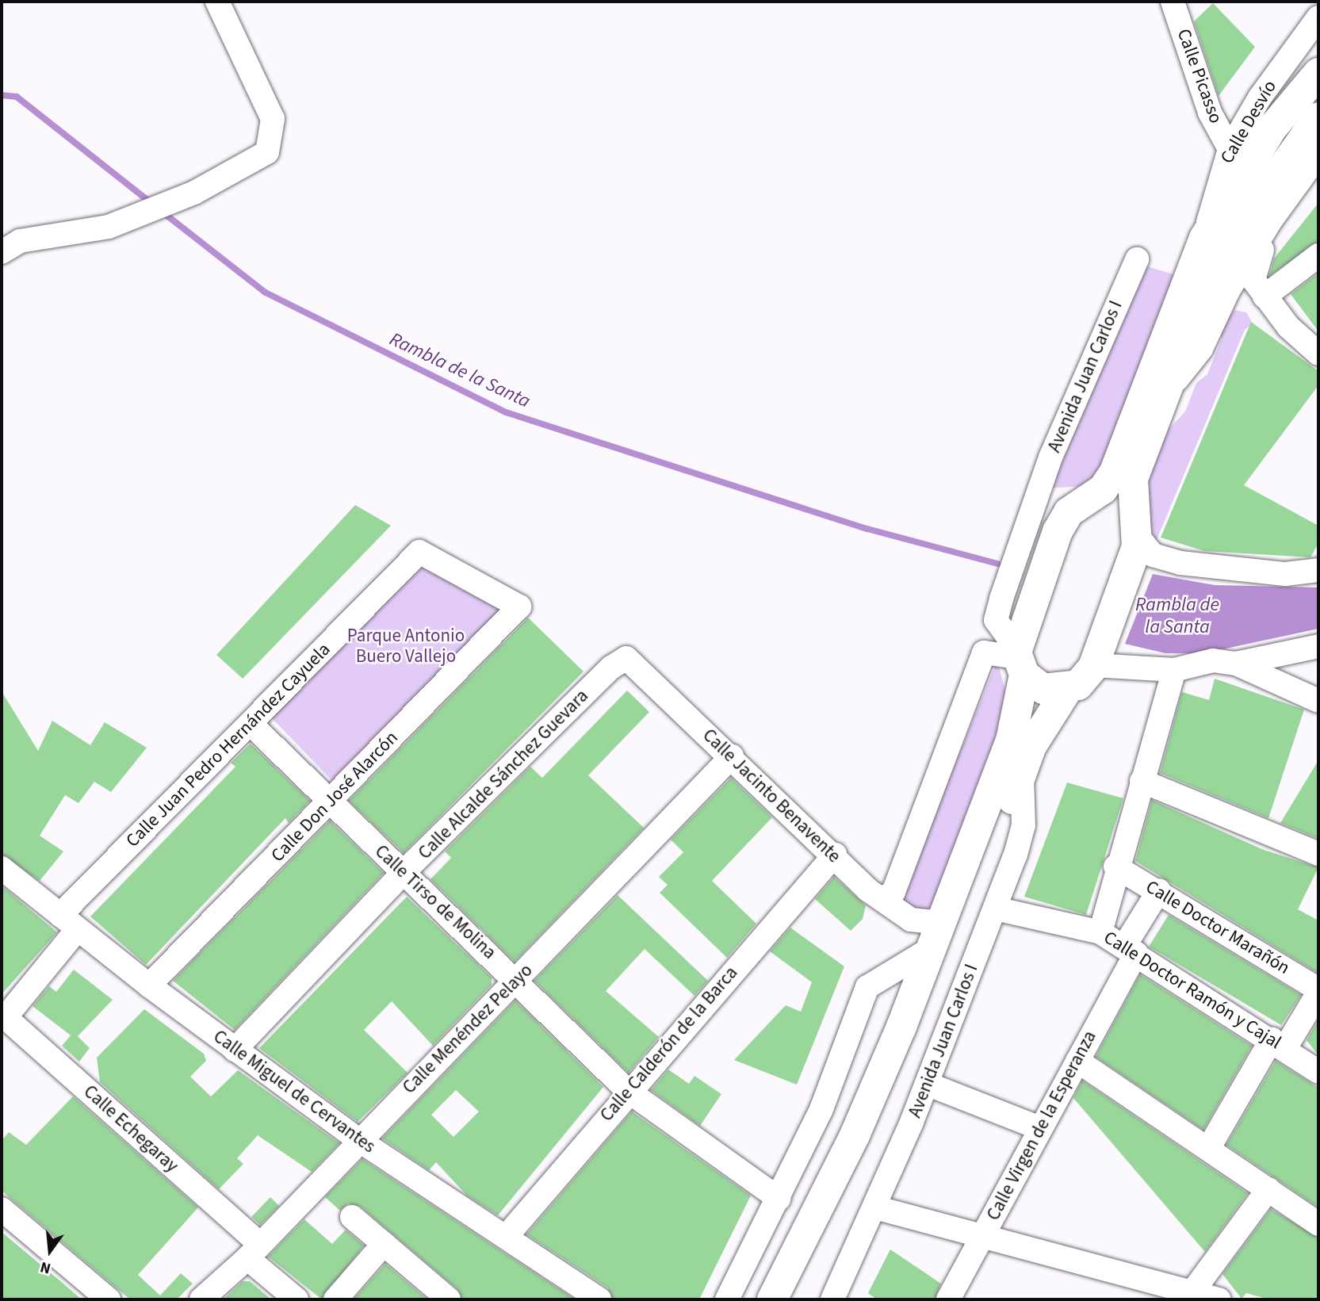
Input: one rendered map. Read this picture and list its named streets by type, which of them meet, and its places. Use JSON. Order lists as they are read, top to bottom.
{
  "streets": {
    "street": [
      "Calle Picasso",
      "Calle Desvío",
      "Avenida Juan Carlos I",
      "Calle Juan Pedro Hernández Cayuela",
      "Calle Alcalde Sánchez Guevara",
      "Calle Jacinto Benavente",
      "Calle Don José Alarcón",
      "Calle Tirso de Molina",
      "Calle Doctor Marañón",
      "Calle Doctor Ramón y Cajal",
      "Calle Menéndez Pelayo",
      "Calle Calderón de la Barca",
      "Calle Miguel de Cervantes",
      "Calle Virgen de la Esperanza",
      "Calle Echegaray"
    ]
  },
  "crossings": [
    ["Calle Picasso", "Calle Desvío"],
    ["Avenida Juan Carlos I", "Calle Doctor Ramón y Cajal"],
    ["Calle Juan Pedro Hernández Cayuela", "Calle Don José Alarcón"],
    ["Calle Juan Pedro Hernández Cayuela", "Calle Tirso de Molina"],
    ["Calle Juan Pedro Hernández Cayuela", "Calle Miguel de Cervantes"],
    ["Calle Juan Pedro Hernández Cayuela", "Calle Echegaray"],
    ["Calle Alcalde Sánchez Guevara", "Calle Jacinto Benavente"],
    ["Calle Alcalde Sánchez Guevara", "Calle Tirso de Molina"],
    ["Calle Alcalde Sánchez Guevara", "Calle Miguel de Cervantes"],
    ["Calle Jacinto Benavente", "Calle Menéndez Pelayo"],
    ["Calle Jacinto Benavente", "Calle Calderón de la Barca"],
    ["Calle Don José Alarcón", "Calle Tirso de Molina"],
    ["Calle Don José Alarcón", "Calle Miguel de Cervantes"],
    ["Calle Tirso de Molina", "Calle Menéndez Pelayo"],
    ["Calle Tirso de Molina", "Calle Calderón de la Barca"],
    ["Calle Doctor Marañón", "Calle Virgen de la Esperanza"],
    ["Calle Doctor Ramón y Cajal", "Calle Virgen de la Esperanza"],
    ["Calle Menéndez Pelayo", "Calle Miguel de Cervantes"],
    ["Calle Menéndez Pelayo", "Calle Echegaray"],
    ["Calle Calderón de la Barca", "Calle Miguel de Cervantes"]
  ],
  "water": ["Rambla de la Santa"],
  "parks": ["Parque Antonio Buero Vallejo"],
  "north": "bottom"
}
